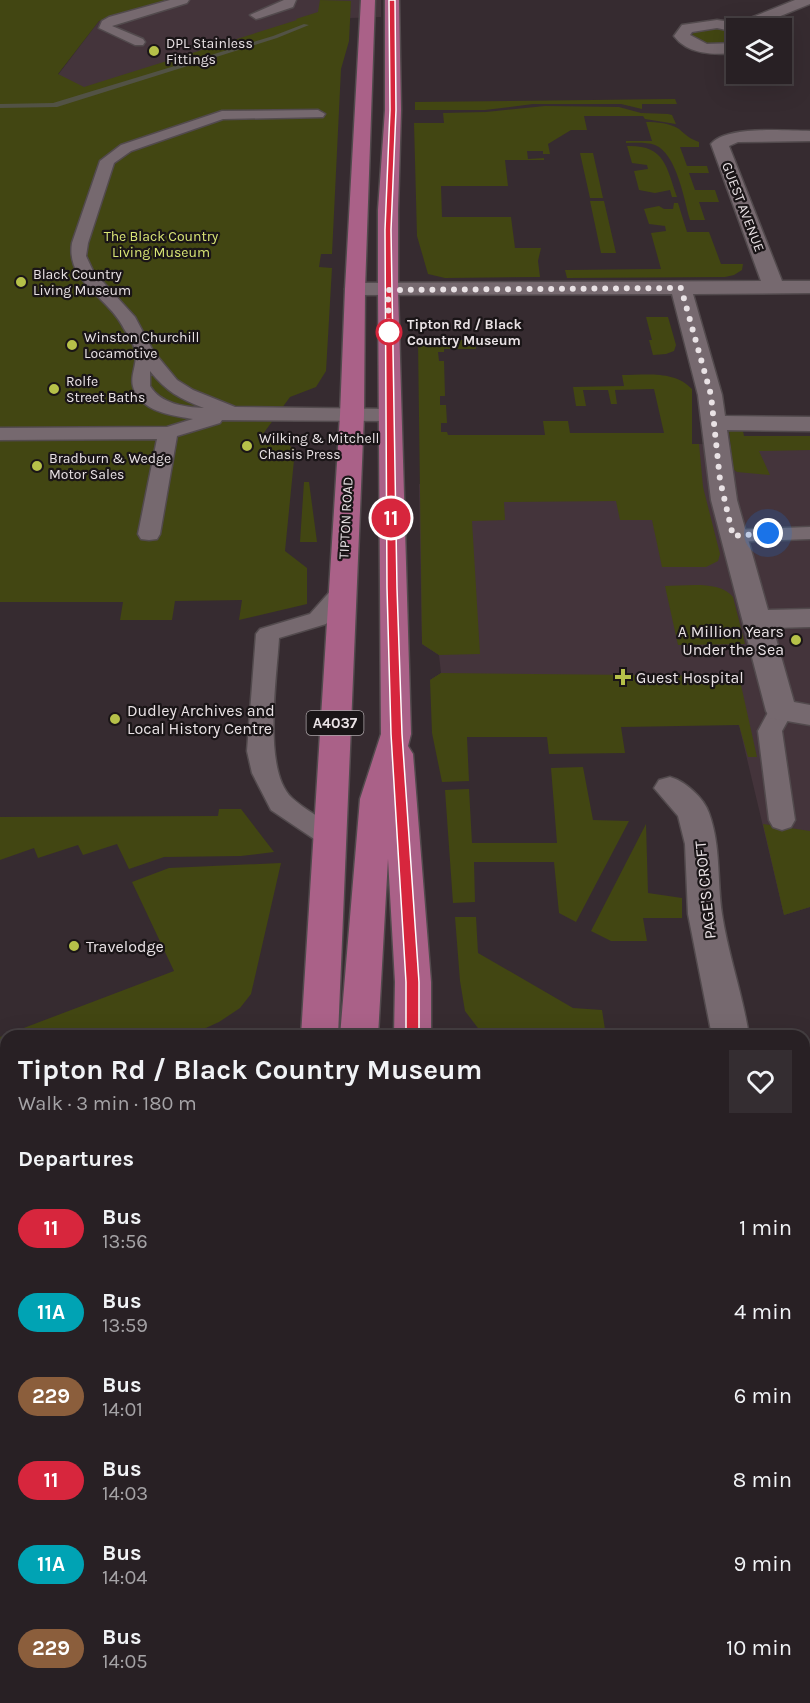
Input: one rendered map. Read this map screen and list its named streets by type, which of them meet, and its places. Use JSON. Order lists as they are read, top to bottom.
{
  "streets": {
    "main road": ["TIPTON ROAD", "A4037"],
    "street": ["GUEST AVENUE", "PAGE'S CROFT"]
  },
  "parks": ["The Black Country Living Museum"],
  "places": {
    "other": [
      "DPL Stainless Fittings",
      "Black Country Living Museum",
      "Tipton Rd / Black Country Museum",
      "Winston Churchill Locamotive",
      "Rolfe Street Baths",
      "Wilking & Mitchell Chasis Press",
      "Bradburn & Wedge Motor Sales",
      "A Million Years Under the Sea",
      "Dudley Archives and Local History Centre",
      "Travelodge"
    ],
    "health": ["Guest Hospital"]
  },
  "lines": ["bus line 11"],
  "page": {
    "on_map": "11",
    "heading": [
      ["Tipton Rd / Black Country Museum", "Walk · 3 min · 180 m"],
      "Departures"
    ],
    "list": [
      {
        "mark": "11",
        "name": "Bus",
        "note": "13:56",
        "value": "1 min"
      },
      {
        "mark": "11A",
        "name": "Bus",
        "note": "13:59",
        "value": "4 min"
      },
      {
        "mark": "229",
        "name": "Bus",
        "note": "14:01",
        "value": "6 min"
      },
      {
        "mark": "11",
        "name": "Bus",
        "note": "14:03",
        "value": "8 min"
      },
      {
        "mark": "11A",
        "name": "Bus",
        "note": "14:04",
        "value": "9 min"
      },
      {
        "mark": "229",
        "name": "Bus",
        "note": "14:05",
        "value": "10 min"
      }
    ]
  }
}
